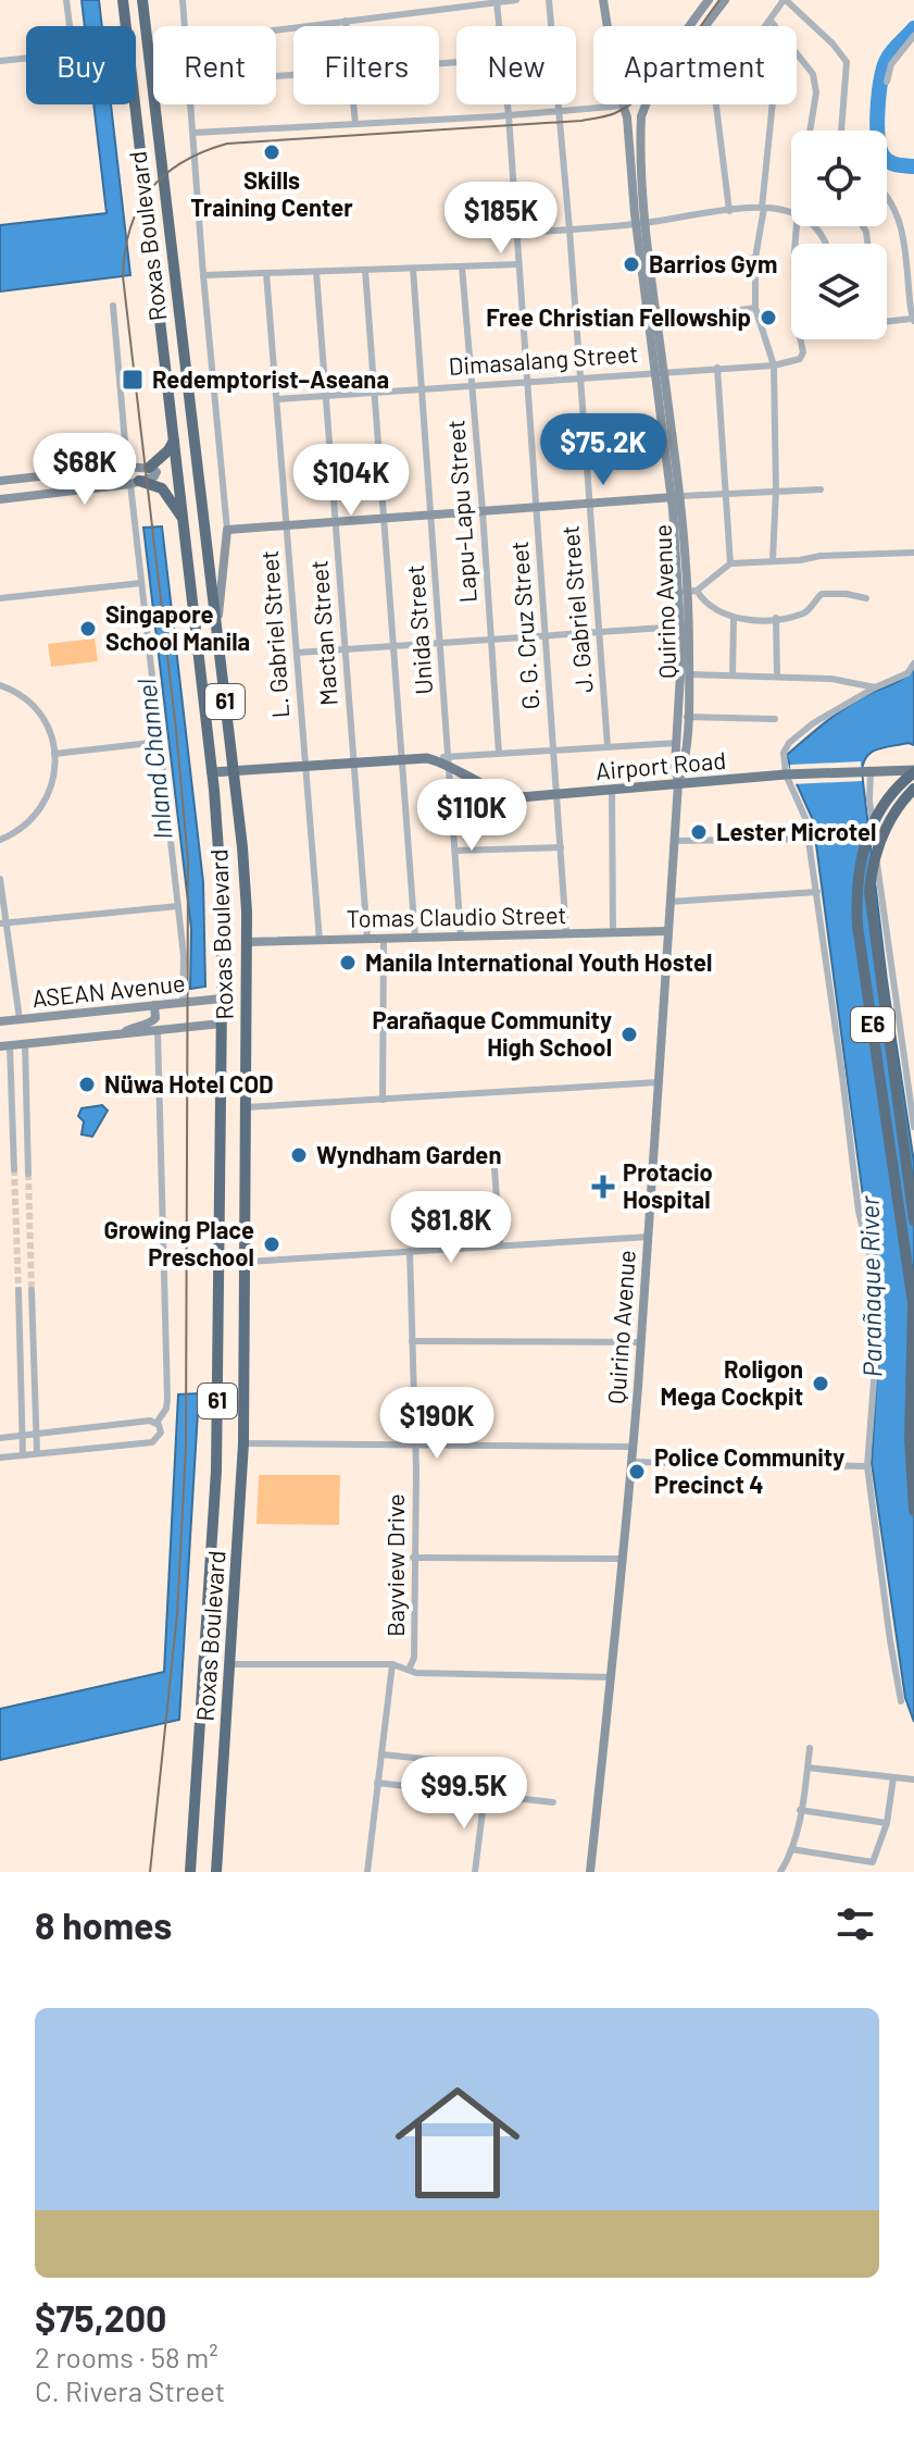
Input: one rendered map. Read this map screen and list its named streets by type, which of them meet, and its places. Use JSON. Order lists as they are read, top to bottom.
{
  "streets": {
    "highway": ["Roxas Boulevard", "61", "E6"],
    "main road": [
      "Quirino Avenue",
      "Airport Road",
      "Tomas Claudio Street",
      "ASEAN Avenue"
    ],
    "street": [
      "Dimasalang Street",
      "Lapu-Lapu Street",
      "J. Gabriel Street",
      "G. G. Cruz Street",
      "Unida Street",
      "Mactan Street",
      "L. Gabriel Street",
      "Bayview Drive"
    ]
  },
  "crossings": [
    ["Roxas Boulevard", "Airport Road"],
    ["Roxas Boulevard", "Tomas Claudio Street"],
    ["Roxas Boulevard", "ASEAN Avenue"],
    ["Roxas Boulevard", "Bayview Drive"],
    ["Dimasalang Street", "Lapu-Lapu Street"],
    ["Dimasalang Street", "Quirino Avenue"],
    ["Dimasalang Street", "J. Gabriel Street"],
    ["Dimasalang Street", "G. G. Cruz Street"],
    ["Dimasalang Street", "Unida Street"],
    ["Dimasalang Street", "Mactan Street"],
    ["Dimasalang Street", "L. Gabriel Street"],
    ["Quirino Avenue", "Airport Road"],
    ["Quirino Avenue", "Tomas Claudio Street"],
    ["Quirino Avenue", "Bayview Drive"],
    ["G. G. Cruz Street", "Airport Road"],
    ["G. G. Cruz Street", "Tomas Claudio Street"],
    ["Unida Street", "Airport Road"],
    ["Unida Street", "Tomas Claudio Street"],
    ["Mactan Street", "Airport Road"],
    ["Mactan Street", "Tomas Claudio Street"],
    ["L. Gabriel Street", "Airport Road"],
    ["L. Gabriel Street", "Tomas Claudio Street"],
    ["Airport Road", "E6"]
  ],
  "water": ["Inland Channel", "Parañaque River"],
  "places": {
    "other": [
      "Skills Training Center",
      "Barrios Gym",
      "Free Christian Fellowship",
      "Singapore School Manila",
      "Lester Microtel",
      "Manila International Youth Hostel",
      "Parañaque Community High School",
      "Nüwa Hotel COD",
      "Wyndham Garden",
      "Growing Place Preschool",
      "Roligon Mega Cockpit",
      "Police Community Precinct 4"
    ],
    "transit": ["Redemptorist–Aseana"],
    "health": ["Protacio Hospital"]
  },
  "page": {
    "chip": [
      "Buy",
      "Rent",
      "Filters",
      "New",
      "Apartment"
    ],
    "price": [
      "$185K",
      "$75.2K",
      "$68K",
      "$104K",
      "$110K",
      "$81.8K",
      "$190K",
      "$99.5K"
    ],
    "heading": "8 homes",
    "list": [
      {
        "name": "$75,200",
        "note": "2 rooms · 58 m² · C. Rivera Street"
      }
    ]
  }
}
